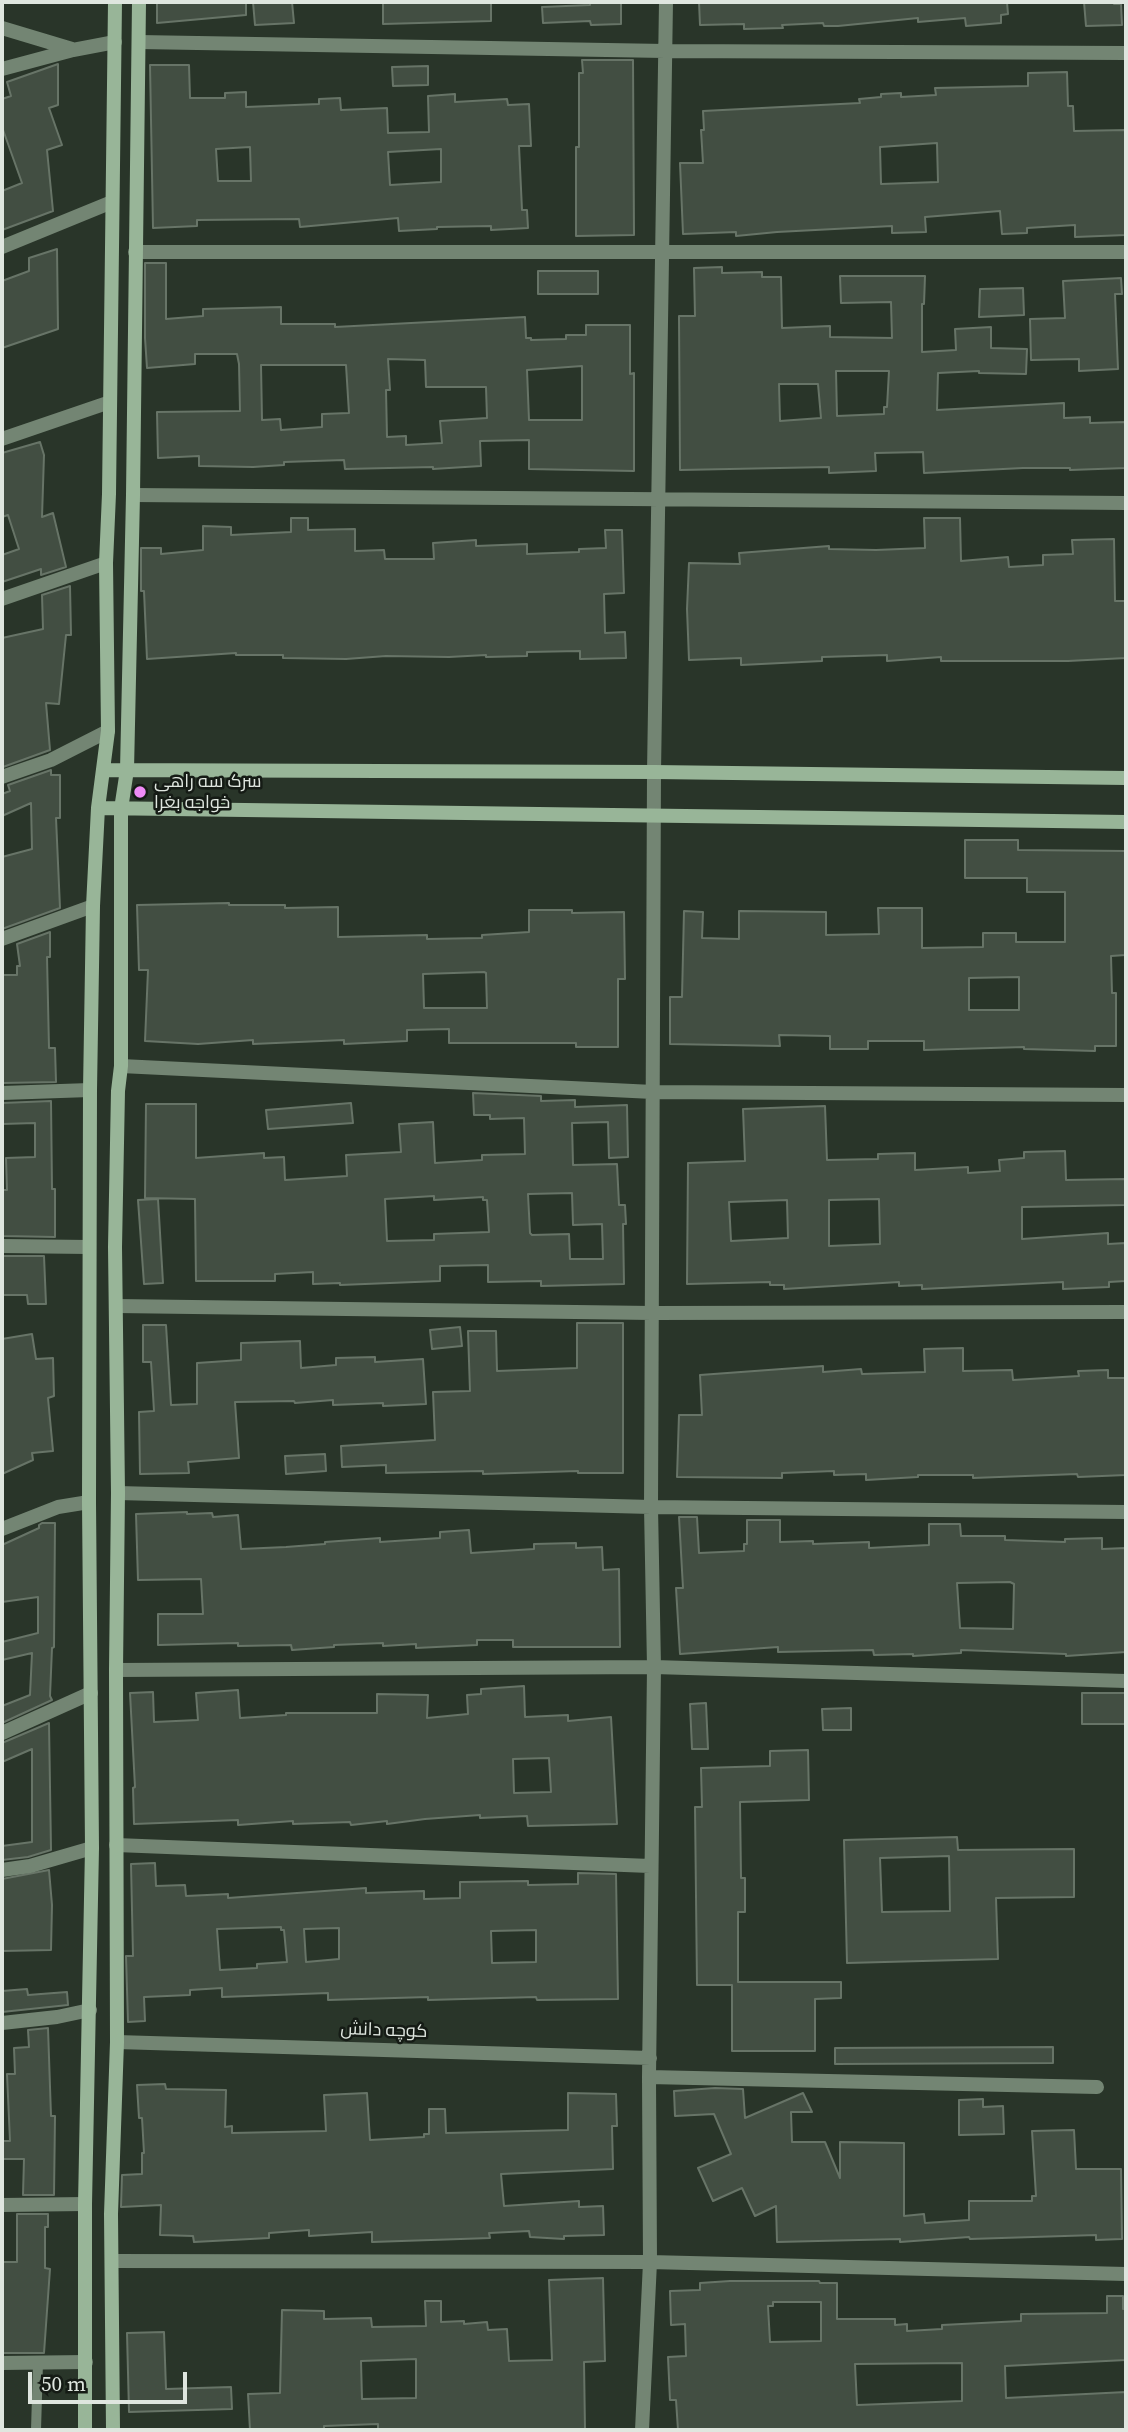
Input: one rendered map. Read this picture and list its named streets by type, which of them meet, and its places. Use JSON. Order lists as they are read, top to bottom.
{
  "streets": {
    "street": ["کوچه دانش"]
  },
  "places": ["سرک سه راهی خواجه بغرا"],
  "scale_bar": "50 m"
}
